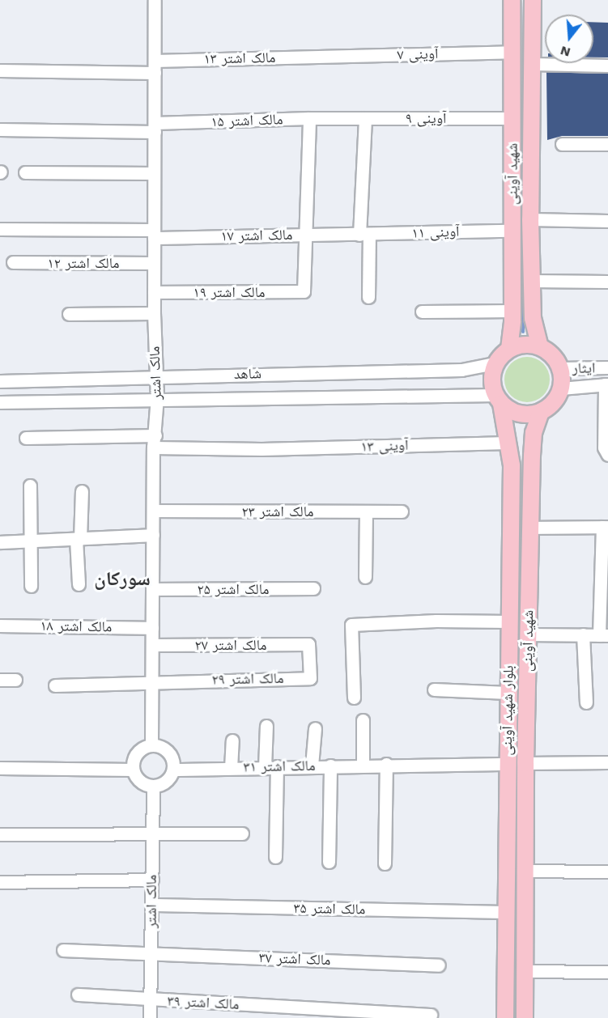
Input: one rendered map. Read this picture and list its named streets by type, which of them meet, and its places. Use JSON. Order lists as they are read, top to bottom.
{
  "streets": {
    "main road": ["شهید آوینی", "بلوار شهید آوینی"],
    "street": [
      "۷ آوینی",
      "مالک اشتر ۱۳",
      "۹ آوینی",
      "مالک اشتر ۱۵",
      "۱۱ آوینی",
      "مالک اشتر ۱۷",
      "مالک اشتر ۱۲",
      "مالک اشتر ۱۹",
      "ایثار",
      "مالک اشتر",
      "شاهد",
      "آوینی ۱۳",
      "مالک اشتر ۲۳",
      "مالک اشتر ۲۵",
      "مالک اشتر ۱۸",
      "مالک اشتر ۲۷",
      "مالک اشتر ۲۹",
      "مالک اشتر ۳۱",
      "مالک اشتر ۳۵",
      "مالک اشتر ۳۷",
      "مالک اشتر ۳۹"
    ]
  },
  "crossings": [
    ["۷ آوینی", "مالک اشتر ۱۳"],
    ["۷ آوینی", "شهید آوینی"],
    ["مالک اشتر ۱۳", "مالک اشتر"],
    ["۹ آوینی", "مالک اشتر ۱۵"],
    ["۹ آوینی", "شهید آوینی"],
    ["مالک اشتر ۱۵", "مالک اشتر"],
    ["شهید آوینی", "۱۱ آوینی"],
    ["شهید آوینی", "ایثار"],
    ["شهید آوینی", "شاهد"],
    ["شهید آوینی", "بلوار شهید آوینی"],
    ["۱۱ آوینی", "مالک اشتر ۱۷"],
    ["مالک اشتر ۱۷", "مالک اشتر ۱۹"],
    ["مالک اشتر ۱۷", "مالک اشتر"],
    ["مالک اشتر ۱۲", "مالک اشتر"],
    ["مالک اشتر ۱۹", "مالک اشتر"],
    ["ایثار", "شاهد"],
    ["ایثار", "بلوار شهید آوینی"],
    ["مالک اشتر", "شاهد"],
    ["مالک اشتر", "آوینی ۱۳"],
    ["مالک اشتر", "مالک اشتر ۲۳"],
    ["مالک اشتر", "مالک اشتر ۲۵"],
    ["مالک اشتر", "مالک اشتر ۱۸"],
    ["مالک اشتر", "مالک اشتر ۲۷"],
    ["مالک اشتر", "مالک اشتر ۲۹"],
    ["مالک اشتر", "مالک اشتر ۳۱"],
    ["مالک اشتر", "مالک اشتر ۳۵"],
    ["مالک اشتر", "مالک اشتر ۳۷"],
    ["مالک اشتر", "مالک اشتر ۳۹"],
    ["شاهد", "بلوار شهید آوینی"],
    ["آوینی ۱۳", "بلوار شهید آوینی"],
    ["مالک اشتر ۲۷", "مالک اشتر ۲۹"],
    ["بلوار شهید آوینی", "مالک اشتر ۳۱"],
    ["بلوار شهید آوینی", "مالک اشتر ۳۵"]
  ],
  "districts": ["سورکان"],
  "north": "bottom"
}
